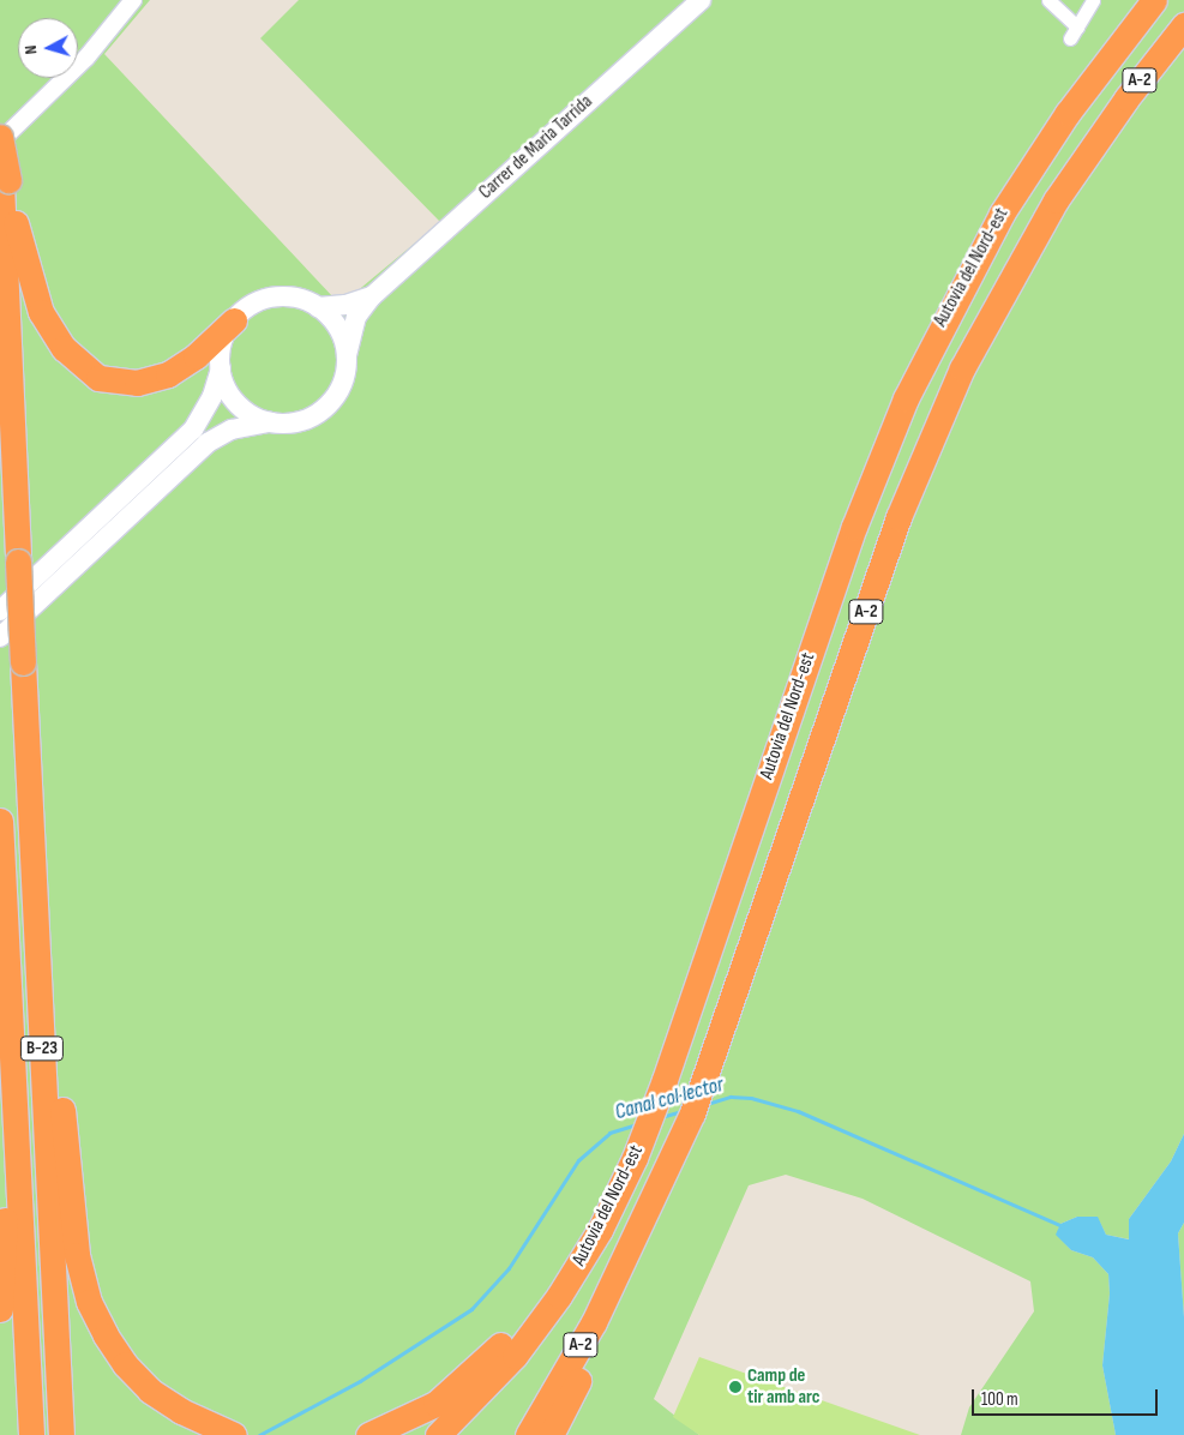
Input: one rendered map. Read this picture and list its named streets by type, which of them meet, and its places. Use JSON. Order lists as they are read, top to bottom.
{
  "streets": {
    "highway": ["A-2", "Autovia del Nord-est", "B-23"],
    "main road": ["Carrer de Maria Tarrida"]
  },
  "water": ["Canal col·lector"],
  "places": ["Camp de tir amb arc"],
  "scale_bar": "100 m",
  "north": "left"
}
